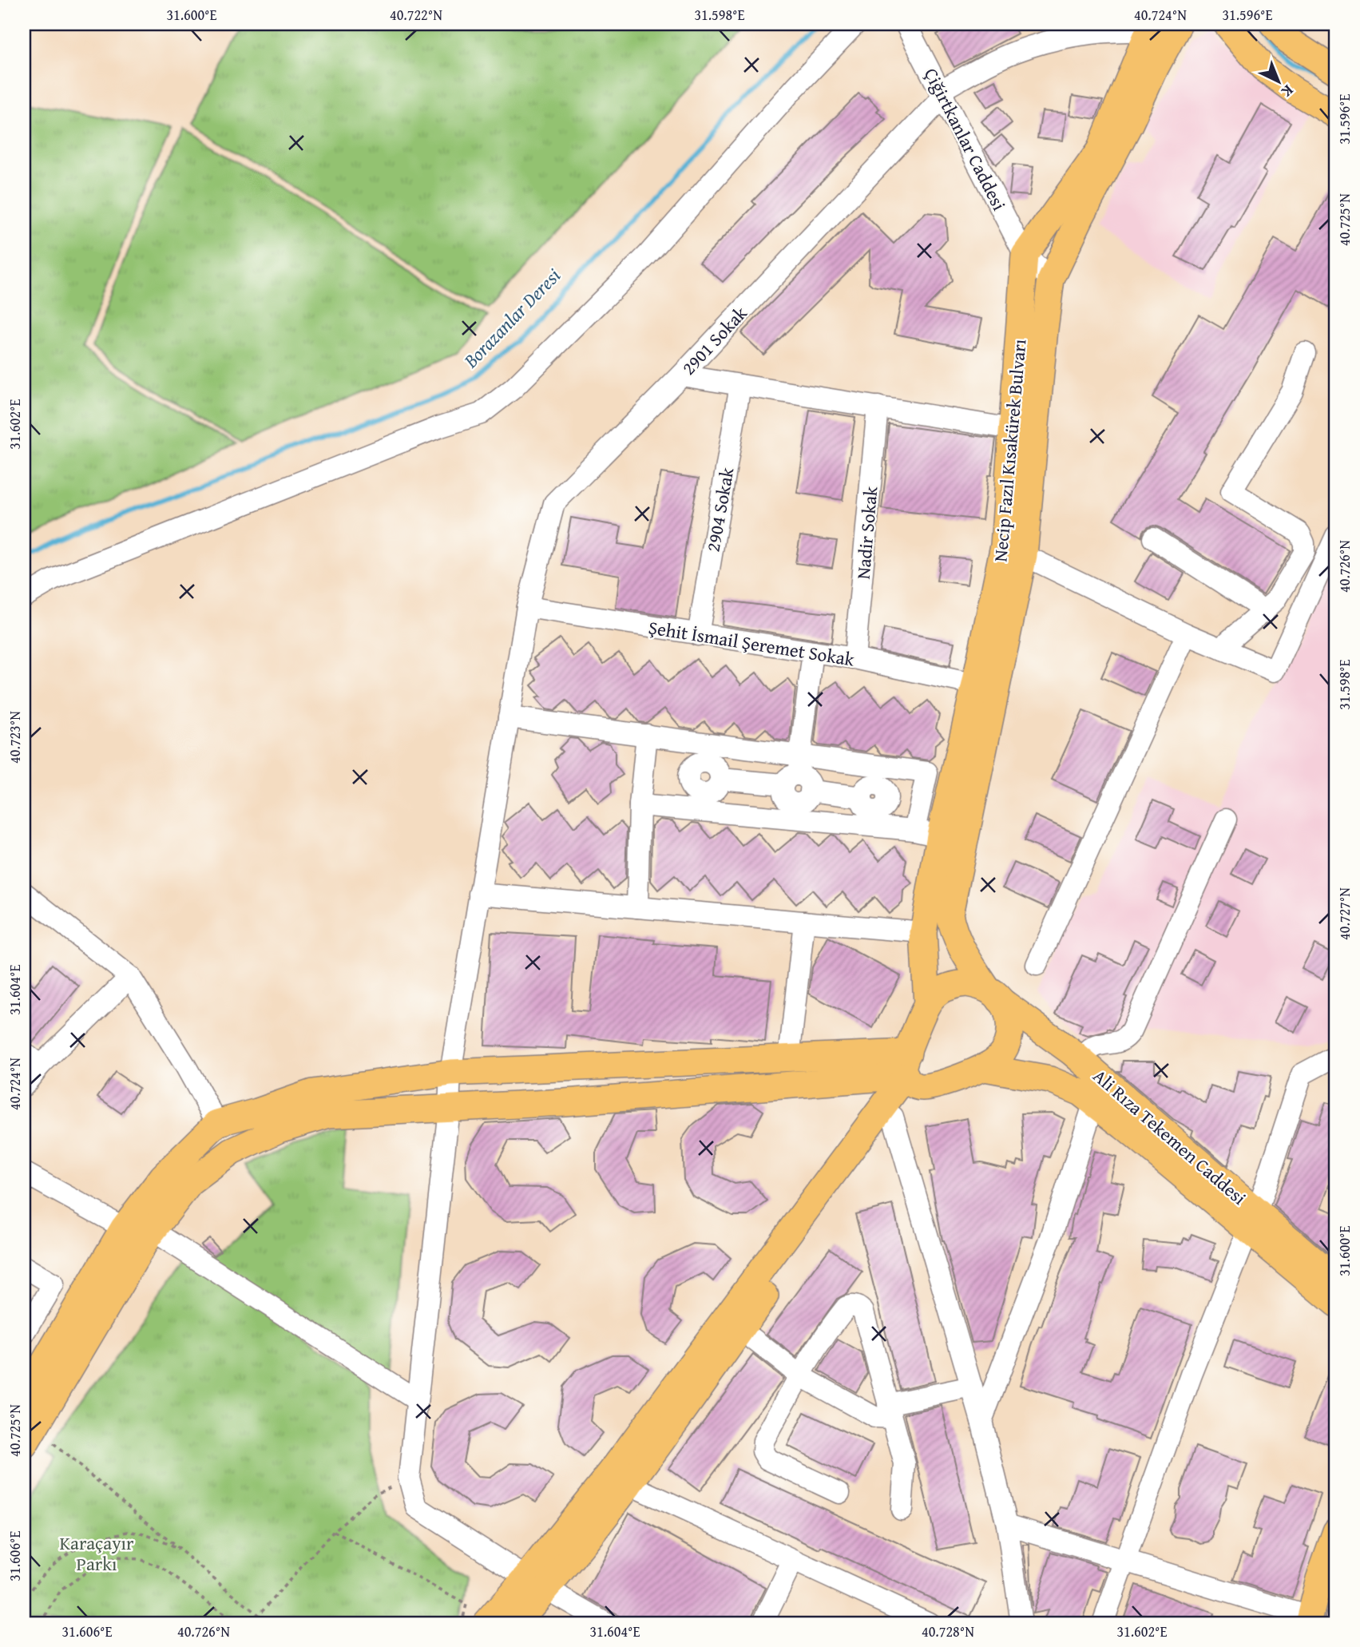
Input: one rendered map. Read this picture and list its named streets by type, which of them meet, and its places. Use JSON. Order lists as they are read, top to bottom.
{
  "streets": {
    "main road": ["Necip Fazıl Kısakürek Bulvarı", "Ali Rıza Tekemen Caddesi"],
    "street": [
      "Çiğirtkanlar Caddesi",
      "2901 Sokak",
      "2904 Sokak",
      "Nadir Sokak",
      "Şehit İsmail Şeremet Sokak"
    ]
  },
  "crossings": [
    ["Çiğirtkanlar Caddesi", "2901 Sokak"],
    ["Çiğirtkanlar Caddesi", "Necip Fazıl Kısakürek Bulvarı"],
    ["2901 Sokak", "Şehit İsmail Şeremet Sokak"],
    ["Necip Fazıl Kısakürek Bulvarı", "Şehit İsmail Şeremet Sokak"],
    ["Necip Fazıl Kısakürek Bulvarı", "Ali Rıza Tekemen Caddesi"],
    ["2904 Sokak", "Şehit İsmail Şeremet Sokak"],
    ["Nadir Sokak", "Şehit İsmail Şeremet Sokak"]
  ],
  "water": ["Borazanlar Deresi"],
  "parks": ["Karaçayır Parkı"],
  "north": "bottom right",
  "coordinates": [
    "31.600°E",
    "40.722°N",
    "31.598°E",
    "40.724°N",
    "31.596°E",
    "40.725°N",
    "31.602°E",
    "40.726°N",
    "40.723°N",
    "40.727°N",
    "31.604°E",
    "31.606°E",
    "40.728°N"
  ]
}
